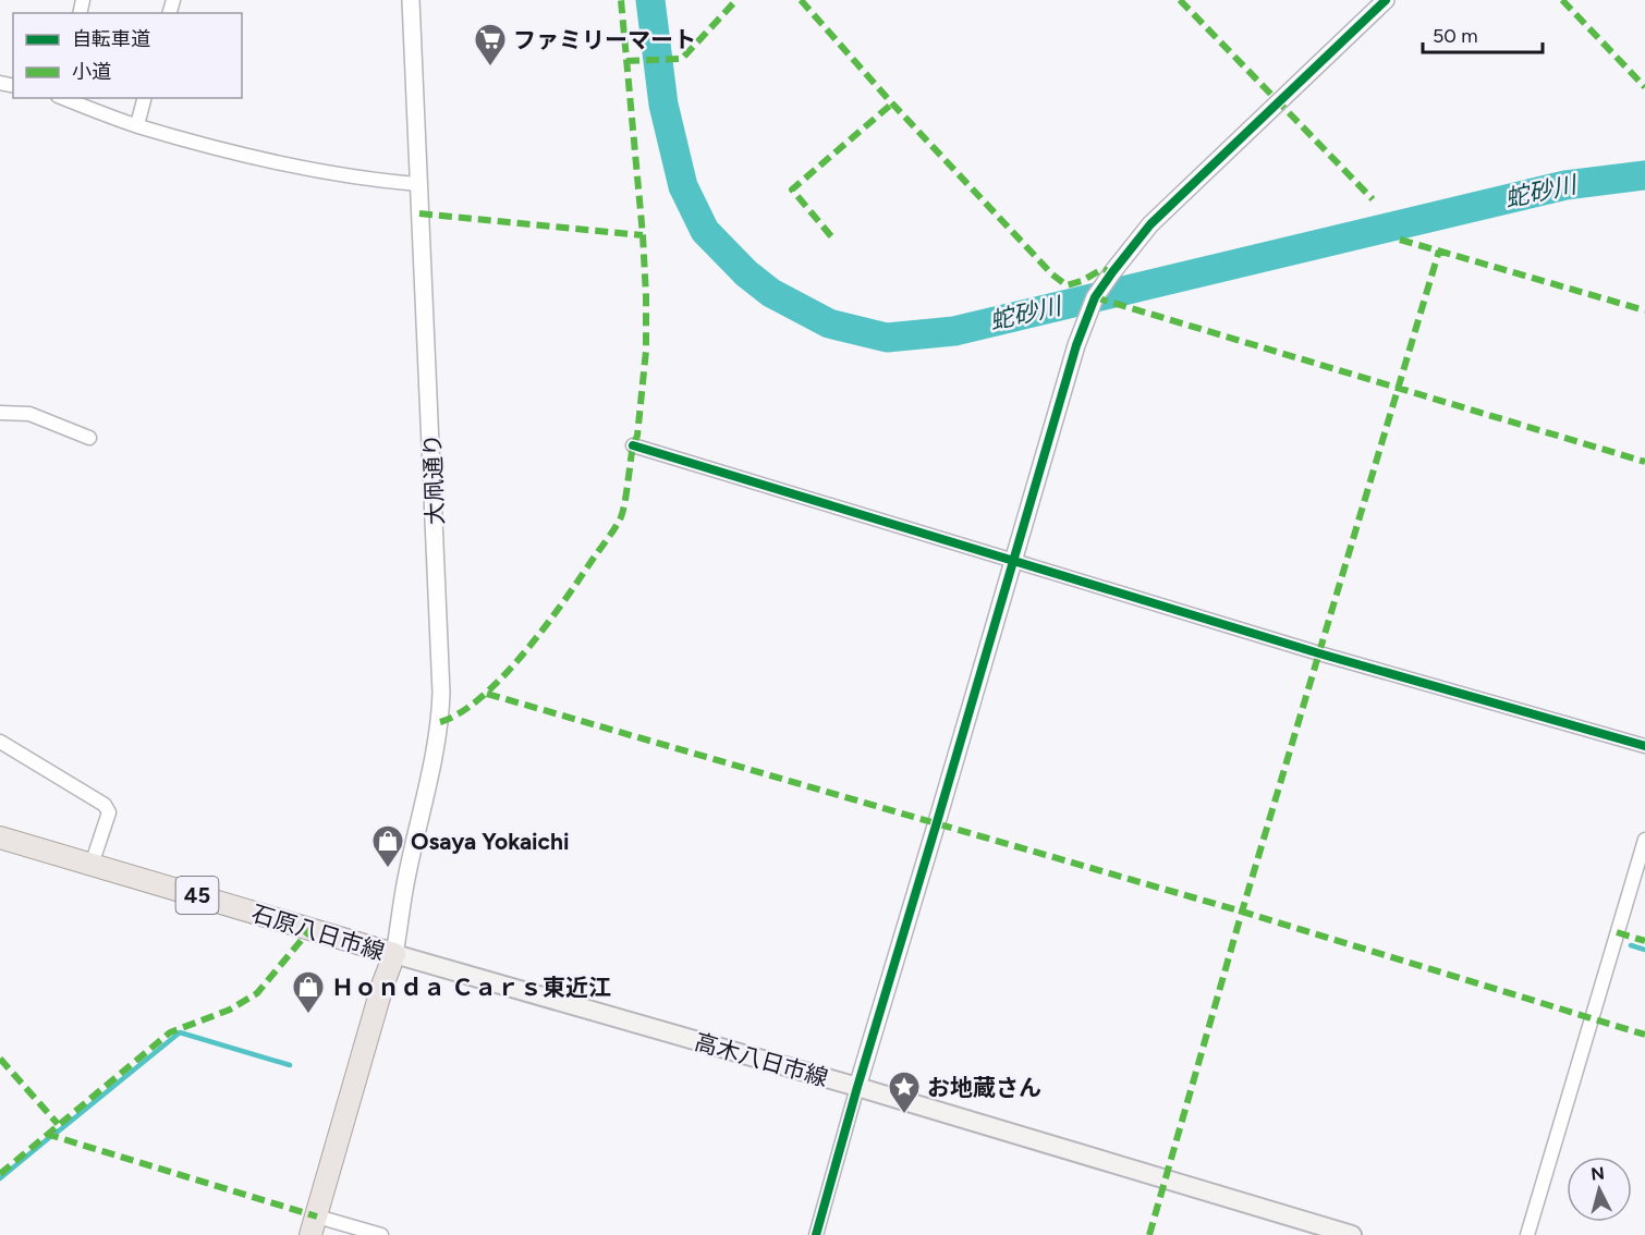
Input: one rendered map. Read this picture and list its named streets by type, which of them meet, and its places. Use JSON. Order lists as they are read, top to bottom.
{
  "streets": {
    "main road": ["45", "石原八日市線", "高木八日市線"],
    "street": ["大凧通り"]
  },
  "crossings": [
    ["大凧通り", "石原八日市線"],
    ["大凧通り", "高木八日市線"],
    ["石原八日市線", "高木八日市線"]
  ],
  "water": ["蛇砂川"],
  "places": {
    "supermarket": ["ファミリーマート"],
    "shop": ["Osaya Yokaichi", "Ｈｏｎｄａ Ｃａｒｓ東近江"],
    "place": ["お地蔵さん"]
  },
  "legend": ["自転車道", "小道"],
  "scale_bar": "50 m",
  "north": "top"
}
